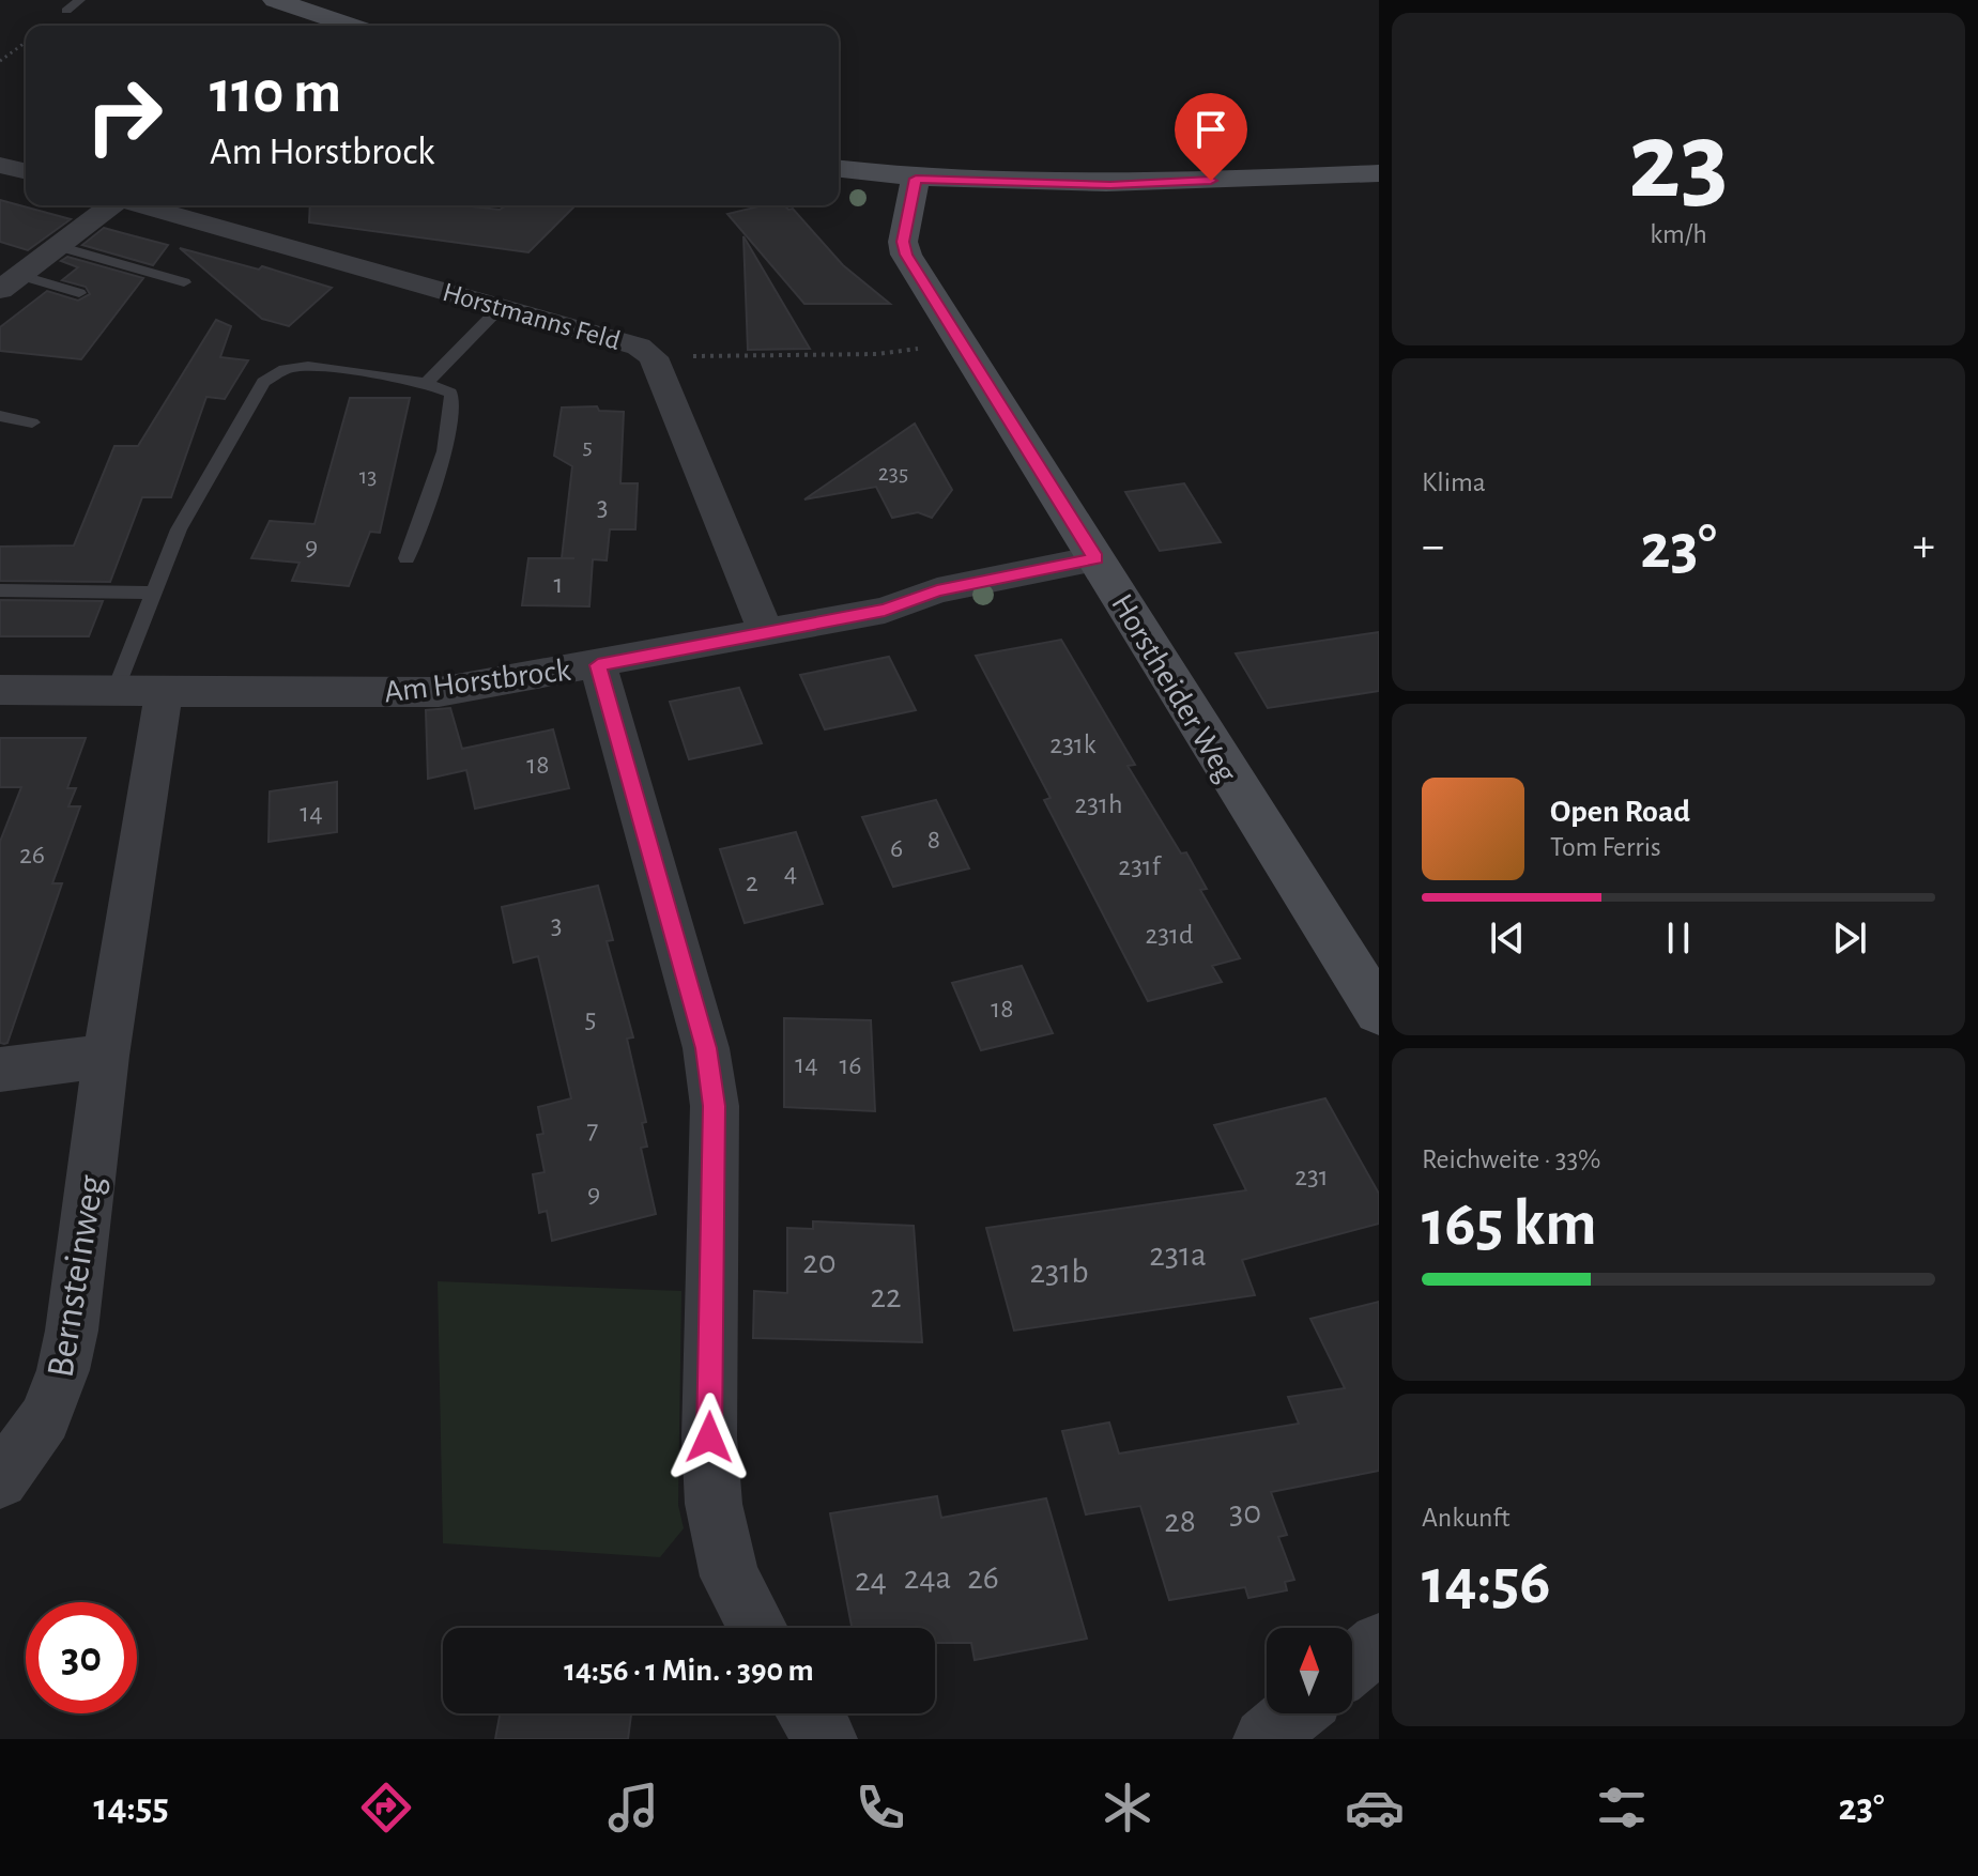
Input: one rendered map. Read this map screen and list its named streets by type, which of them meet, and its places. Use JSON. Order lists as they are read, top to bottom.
{
  "streets": {
    "street": [
      "Horstmanns Feld",
      "Am Horstbrock",
      "Horstheider Weg",
      "Bernsteinweg"
    ]
  },
  "crossings": [
    ["Horstmanns Feld", "Am Horstbrock"],
    ["Am Horstbrock", "Horstheider Weg"],
    ["Am Horstbrock", "Bernsteinweg"]
  ],
  "house_numbers": [
    "5",
    "235",
    "13",
    "3",
    "9",
    "1",
    "231k",
    "18",
    "231h",
    "14",
    "8",
    "6",
    "26",
    "231f",
    "4",
    "2",
    "3",
    "231d",
    "18",
    "5",
    "14",
    "16",
    "7",
    "231",
    "9",
    "231a",
    "20",
    "231b",
    "22",
    "30",
    "28",
    "24a",
    "26",
    "24"
  ],
  "north": "top",
  "page": {
    "tile": [
      ["23", "km/h"],
      "Klima",
      ["Reichweite · 33%", "165 km"],
      ["Ankunft", "14:56"]
    ],
    "turn": ["110 m", "Am Horstbrock"],
    "heat": ["−", "23°", "+"],
    "song": ["Open Road", "Tom Ferris"],
    "limit": "30",
    "trip": "14:56 · 1 Min. · 390 m",
    "tabs": ["14:55", "23°"]
  }
}
